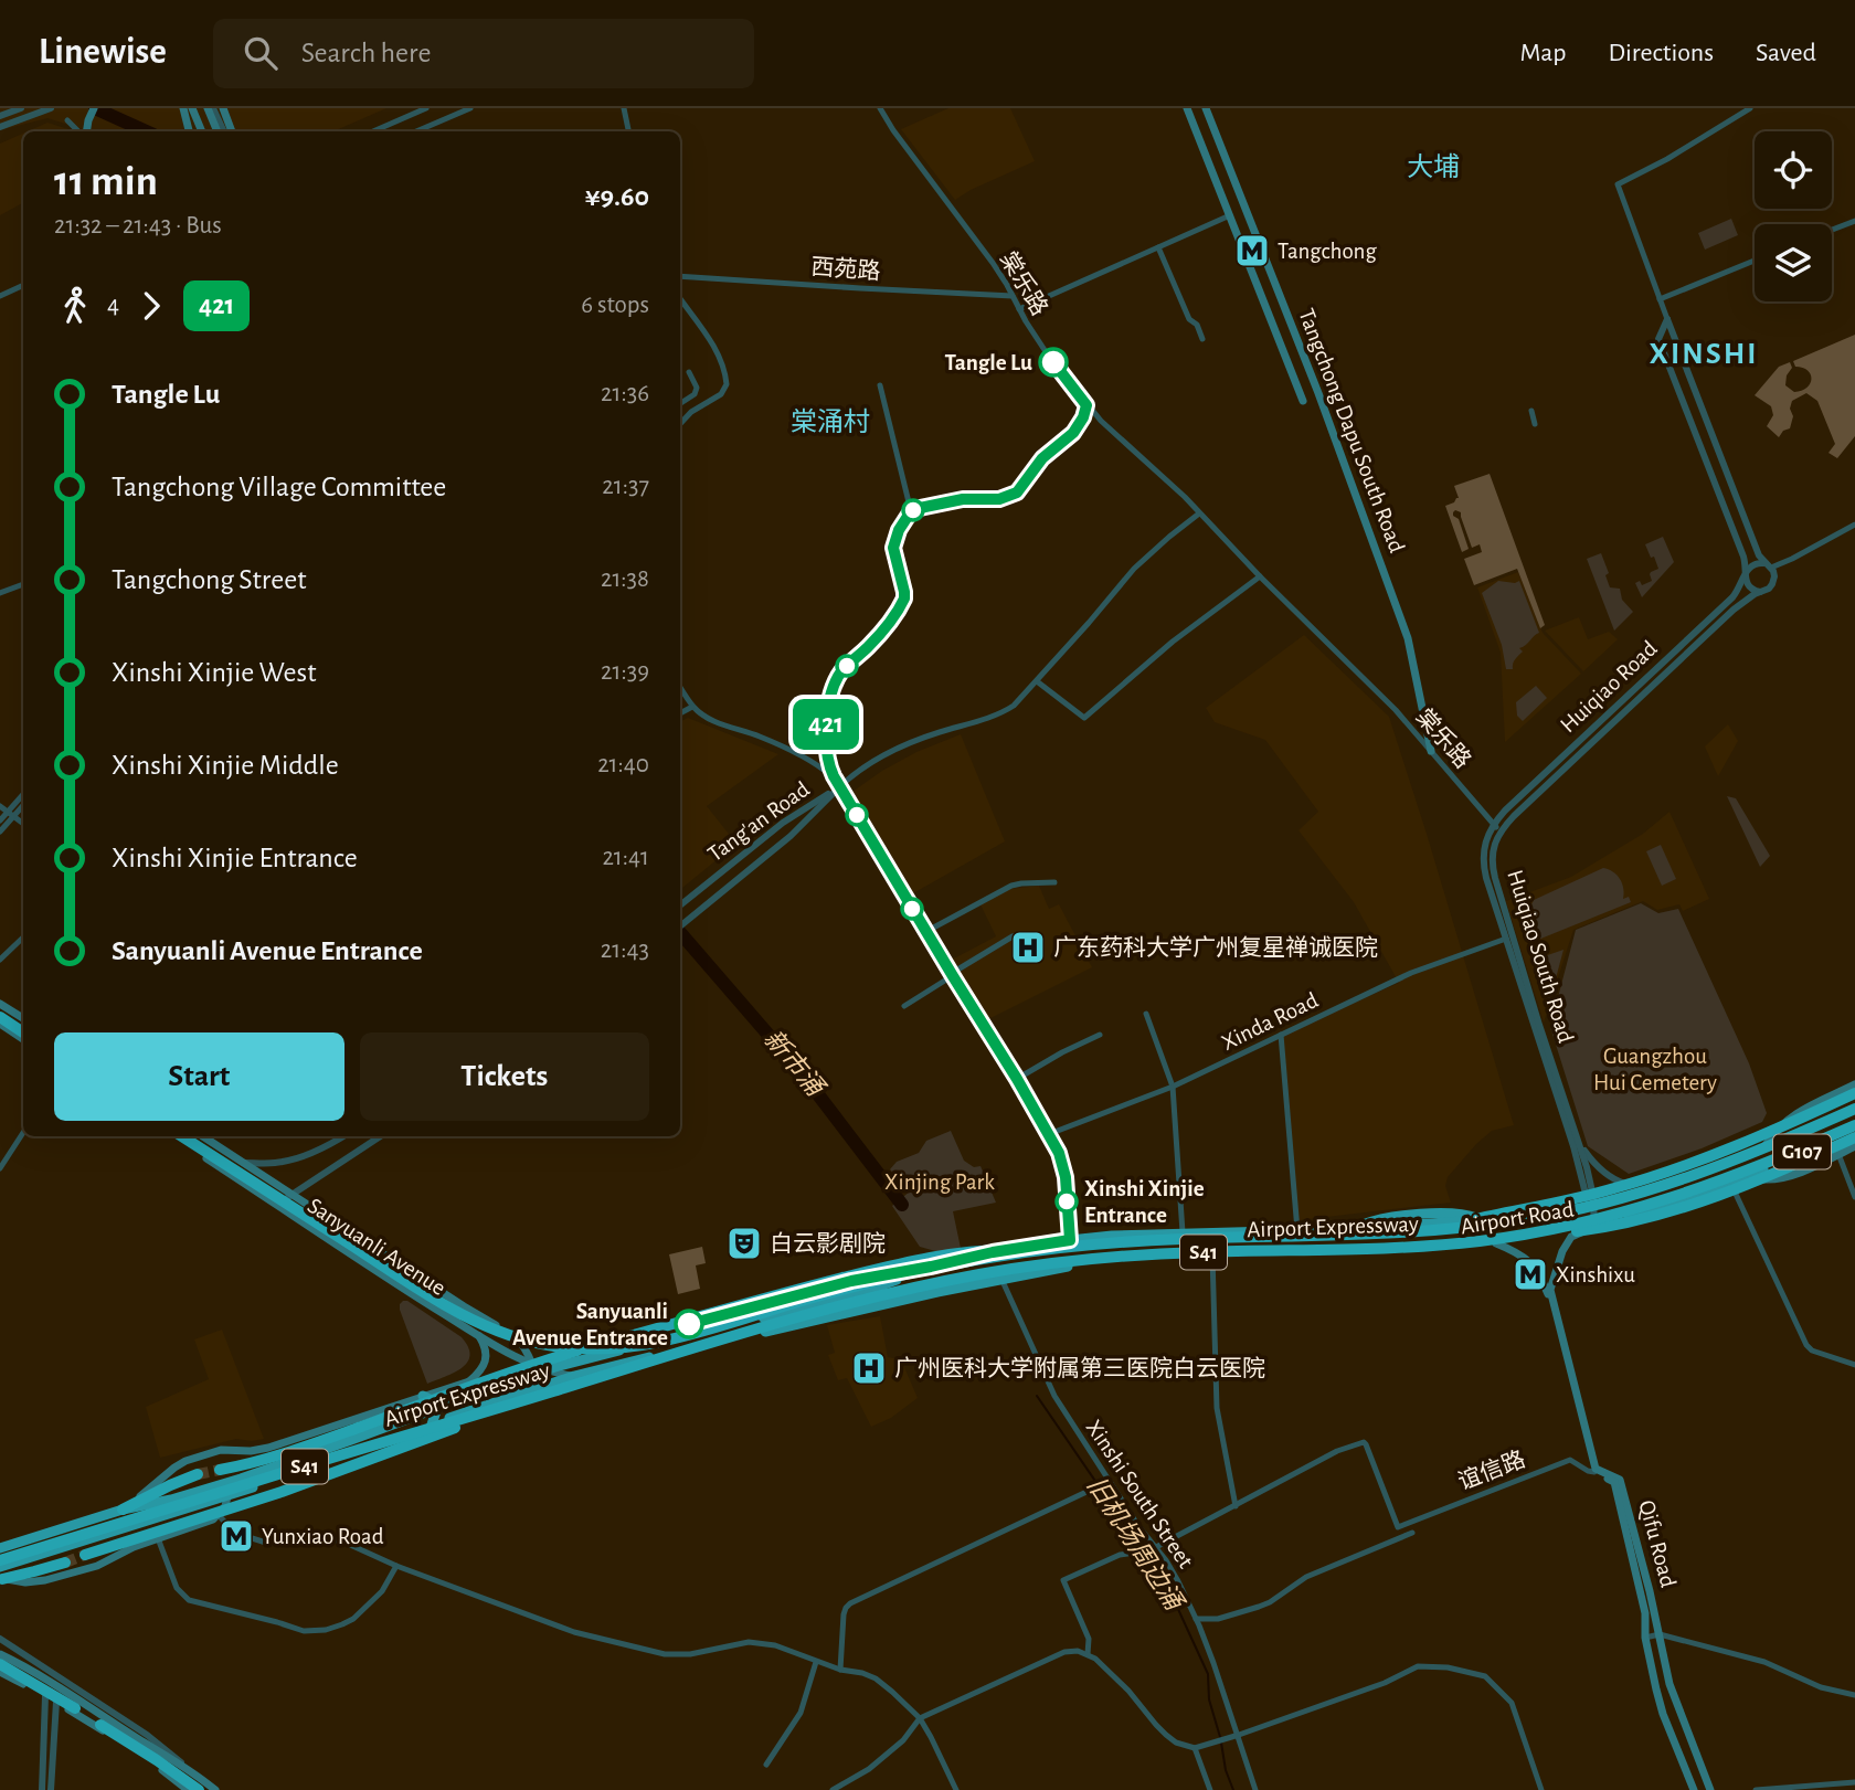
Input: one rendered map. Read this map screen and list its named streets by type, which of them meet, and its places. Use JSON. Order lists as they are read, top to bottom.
{
  "streets": {
    "highway": [
      "G107",
      "Airport Road",
      "Airport Expressway",
      "S41"
    ],
    "main road": ["Tangchong Dapu South Road", "Sanyuanli Avenue", "Qifu Road"],
    "street": [
      "西苑路",
      "棠乐路",
      "Huiqiao Road",
      "Tang'an Road",
      "Huiqiao South Road",
      "Xinda Road",
      "谊信路",
      "Xinshi South Street"
    ]
  },
  "crossings": [
    ["西苑路", "棠乐路"],
    ["棠乐路", "Tangchong Dapu South Road"],
    ["棠乐路", "Huiqiao Road"],
    ["棠乐路", "Huiqiao South Road"],
    ["Huiqiao Road", "Huiqiao South Road"],
    ["Huiqiao South Road", "Xinda Road"],
    ["Huiqiao South Road", "Airport Road"],
    ["Airport Road", "Airport Expressway"],
    ["Airport Road", "Sanyuanli Avenue"],
    ["Airport Road", "Xinshi South Street"],
    ["Airport Road", "Qifu Road"],
    ["谊信路", "Qifu Road"]
  ],
  "districts": ["大埔", "XINSHI", "棠涌村"],
  "water": ["新市涌", "旧机场周边涌"],
  "parks": ["Guangzhou Hui Cemetery", "Xinjing Park"],
  "places": {
    "metro station": ["Tangchong", "Xinshixu", "Yunxiao Road"],
    "other": ["Tangle Lu", "Xinshi Xinjie Entrance", "Sanyuanli Avenue Entrance"],
    "hospital": ["广东药科大学广州复星禅诚医院", "广州医科大学附属第三医院白云医院"],
    "theatre": ["白云影剧院"]
  },
  "lines": ["bus line 421"],
  "page": {
    "header": "Linewise",
    "search": "Search here",
    "nav": ["Map", "Directions", "Saved"],
    "on_map": "421",
    "heading": ["11 min", "21:32 – 21:43 · Bus", "¥9.60"],
    "legs": ["4", "421", "6 stops"],
    "list": [
      {
        "name": "Tangle Lu",
        "value": "21:36"
      },
      {
        "name": "Tangchong Village Committee",
        "value": "21:37"
      },
      {
        "name": "Tangchong Street",
        "value": "21:38"
      },
      {
        "name": "Xinshi Xinjie West",
        "value": "21:39"
      },
      {
        "name": "Xinshi Xinjie Middle",
        "value": "21:40"
      },
      {
        "name": "Xinshi Xinjie Entrance",
        "value": "21:41"
      },
      {
        "name": "Sanyuanli Avenue Entrance",
        "value": "21:43"
      }
    ],
    "buttons": ["Start", "Tickets"]
  }
}
